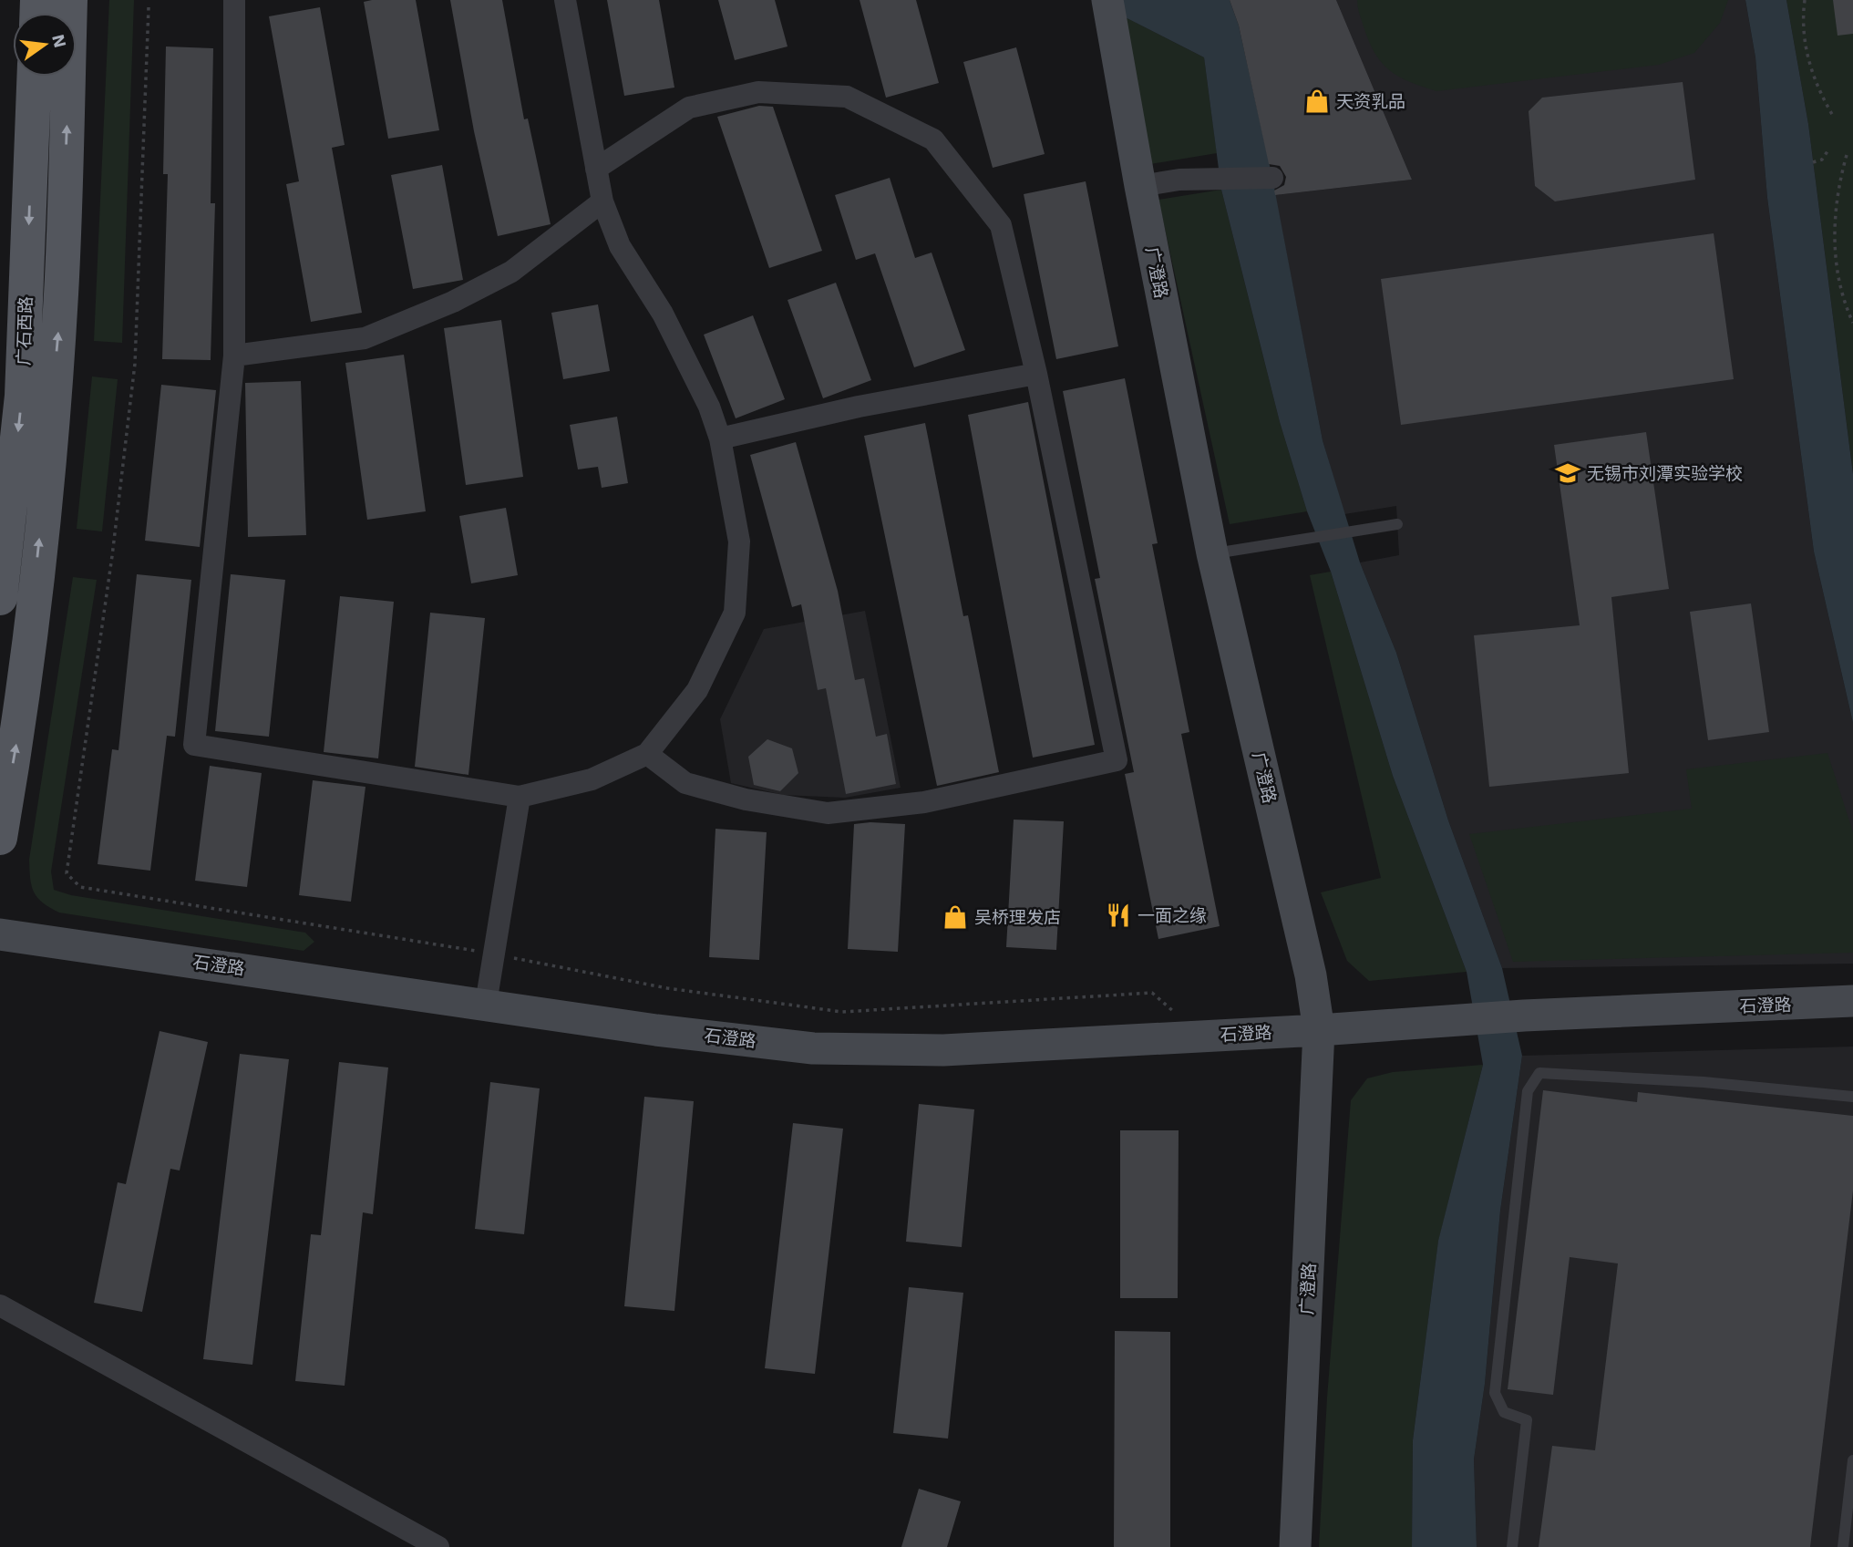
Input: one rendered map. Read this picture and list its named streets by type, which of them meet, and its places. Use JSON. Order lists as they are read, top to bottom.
{
  "streets": {
    "main road": ["广石西路"],
    "street": ["广澄路", "石澄路"]
  },
  "crossings": [
    ["广澄路", "石澄路"]
  ],
  "places": {
    "shop": ["天资乳品", "吴桥理发店"],
    "school or university": ["无锡市刘潭实验学校"],
    "restaurant": ["一面之缘"]
  },
  "north": "right"
}
